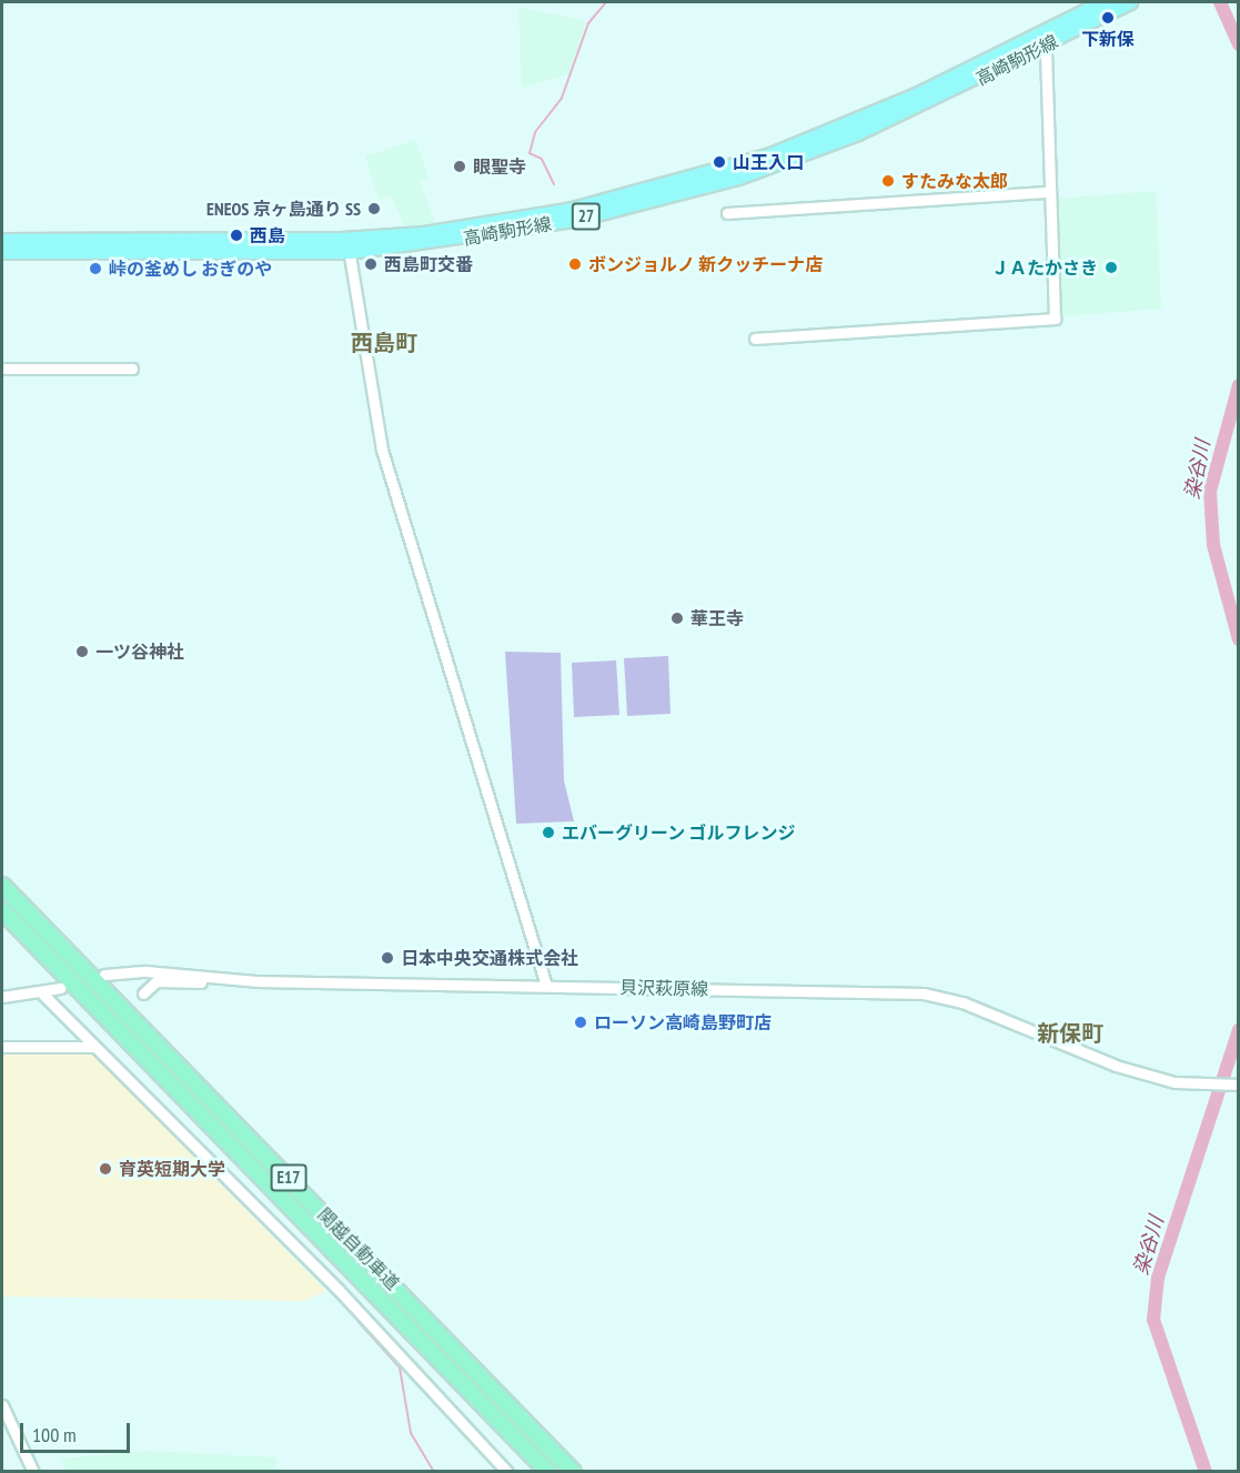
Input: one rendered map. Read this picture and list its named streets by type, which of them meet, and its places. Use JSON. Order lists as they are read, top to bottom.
{
  "streets": {
    "highway": ["E17", "関越自動車道"],
    "main road": ["高崎駒形線", "27"],
    "street": ["貝沢萩原線"]
  },
  "districts": ["西島町", "新保町"],
  "water": ["染谷川"],
  "places": [
    "下新保",
    "山王入口",
    "眼聖寺",
    "すたみな太郎",
    "ENEOS 京ヶ島通り SS",
    "西島",
    "西島町交番",
    "ボンジョルノ 新クッチーナ店",
    "ＪＡたかさき",
    "峠の釜めし おぎのや",
    "華王寺",
    "一ツ谷神社",
    "エバーグリーン ゴルフレンジ",
    "日本中央交通株式会社",
    "ローソン高崎島野町店",
    "育英短期大学"
  ],
  "scale_bar": "100 m"
}
